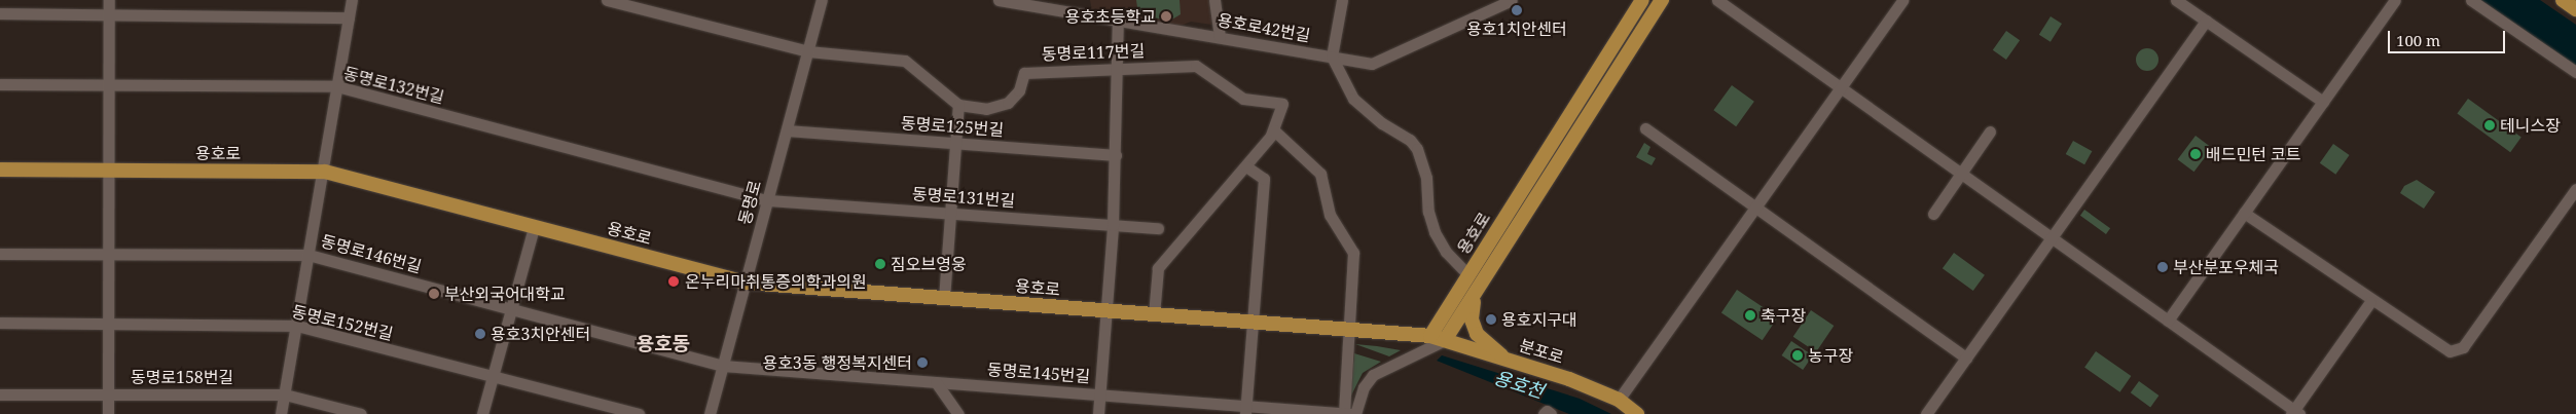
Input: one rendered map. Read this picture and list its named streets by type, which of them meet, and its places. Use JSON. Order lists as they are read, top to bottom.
{
  "streets": {
    "main road": ["용호로", "분포로"],
    "street": [
      "용호로42번길",
      "동명로117번길",
      "동명로132번길",
      "동명로125번길",
      "동명로131번길",
      "동명로",
      "동명로146번길",
      "동명로152번길",
      "동명로145번길",
      "동명로158번길"
    ]
  },
  "crossings": [
    ["동명로132번길", "동명로131번길"],
    ["동명로132번길", "동명로"],
    ["동명로125번길", "동명로"],
    ["용호로", "동명로"],
    ["용호로", "분포로"],
    ["동명로131번길", "동명로"],
    ["동명로", "동명로146번길"],
    ["동명로", "동명로145번길"],
    ["동명로146번길", "동명로145번길"]
  ],
  "districts": ["용호동"],
  "water": ["용호천"],
  "places": [
    "용호1치안센터",
    "용호초등학교",
    "테니스장",
    "배드민턴 코트",
    "짐오브영웅",
    "부산분포우체국",
    "온누리마취통증의학과의원",
    "부산외국어대학교",
    "축구장",
    "용호지구대",
    "용호3치안센터",
    "농구장",
    "용호3동 행정복지센터"
  ],
  "scale_bar": "100 m"
}
